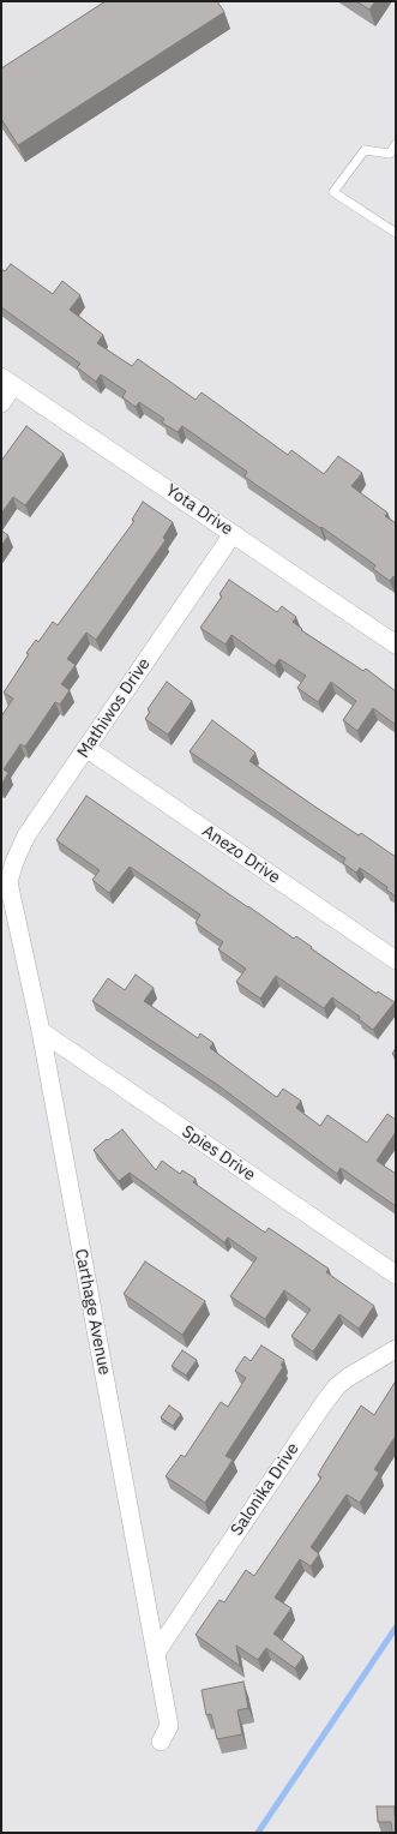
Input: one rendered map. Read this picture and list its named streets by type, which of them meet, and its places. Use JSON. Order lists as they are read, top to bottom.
{
  "streets": {
    "street": [
      "Yota Drive",
      "Mathiwos Drive",
      "Anezo Drive",
      "Spies Drive",
      "Carthage Avenue",
      "Salonika Drive"
    ]
  },
  "crossings": [
    ["Yota Drive", "Mathiwos Drive"],
    ["Mathiwos Drive", "Anezo Drive"],
    ["Mathiwos Drive", "Carthage Avenue"],
    ["Spies Drive", "Carthage Avenue"],
    ["Carthage Avenue", "Salonika Drive"]
  ]
}
